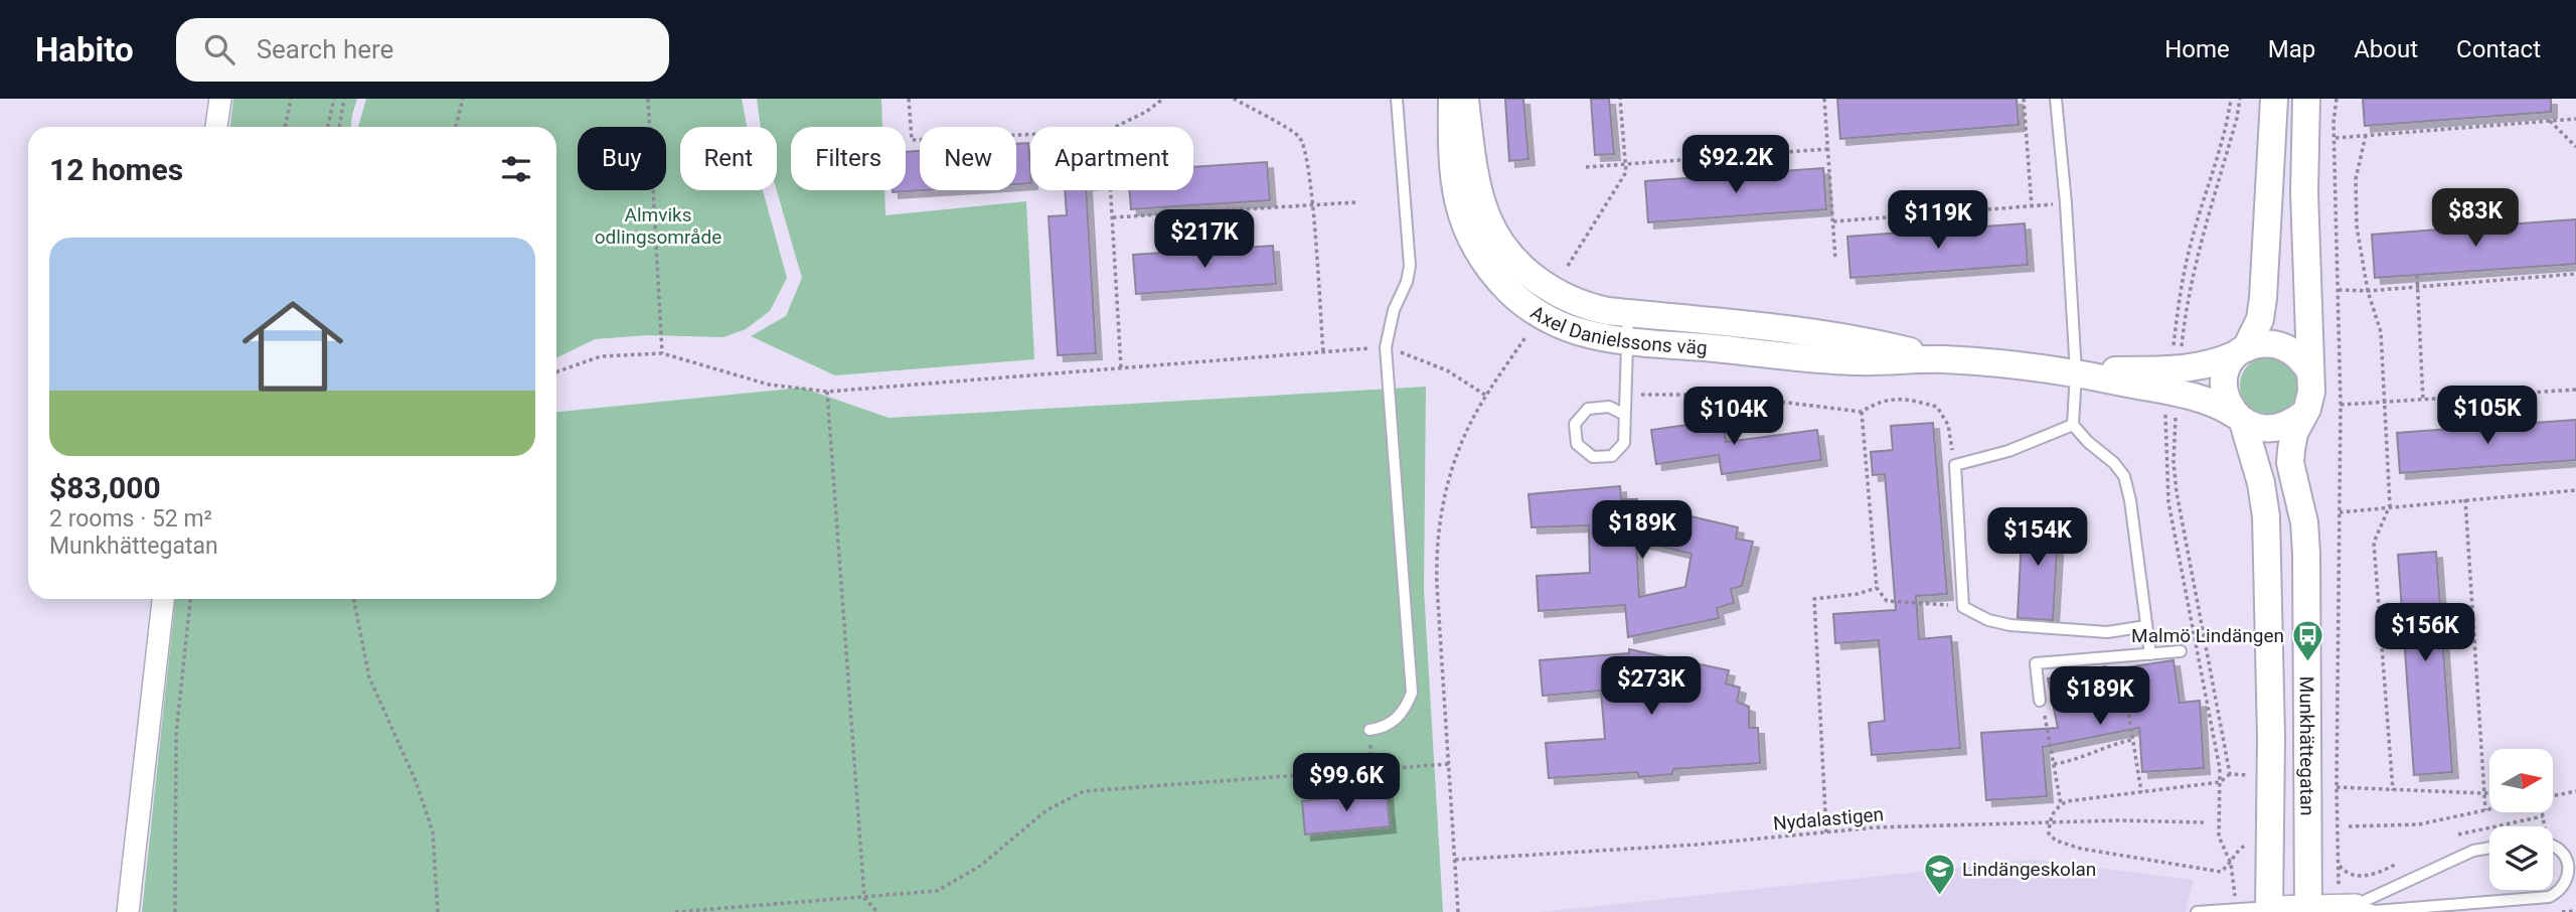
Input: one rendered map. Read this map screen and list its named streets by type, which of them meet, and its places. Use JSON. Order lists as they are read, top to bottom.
{
  "streets": {
    "street": ["Axel Danielssons väg", "Munkhättegatan"],
    "path": ["Nydalastigen"]
  },
  "crossings": [
    ["Axel Danielssons väg", "Munkhättegatan"]
  ],
  "parks": ["Almviks odlingsområde"],
  "places": {
    "bus stop": ["Malmö Lindängen"],
    "school or university": ["Lindängeskolan"]
  },
  "north": "right",
  "page": {
    "header": "Habito",
    "search": "Search here",
    "nav": [
      "Home",
      "Map",
      "About",
      "Contact"
    ],
    "chip": [
      "Buy",
      "Rent",
      "Filters",
      "New",
      "Apartment"
    ],
    "heading": "12 homes",
    "price": [
      "$92.2K",
      "$83K",
      "$119K",
      "$217K",
      "$105K",
      "$104K",
      "$189K",
      "$154K",
      "$156K",
      "$273K",
      "$189K",
      "$99.6K"
    ],
    "list": [
      {
        "name": "$83,000",
        "note": "2 rooms · 52 m² · Munkhättegatan"
      }
    ]
  }
}
